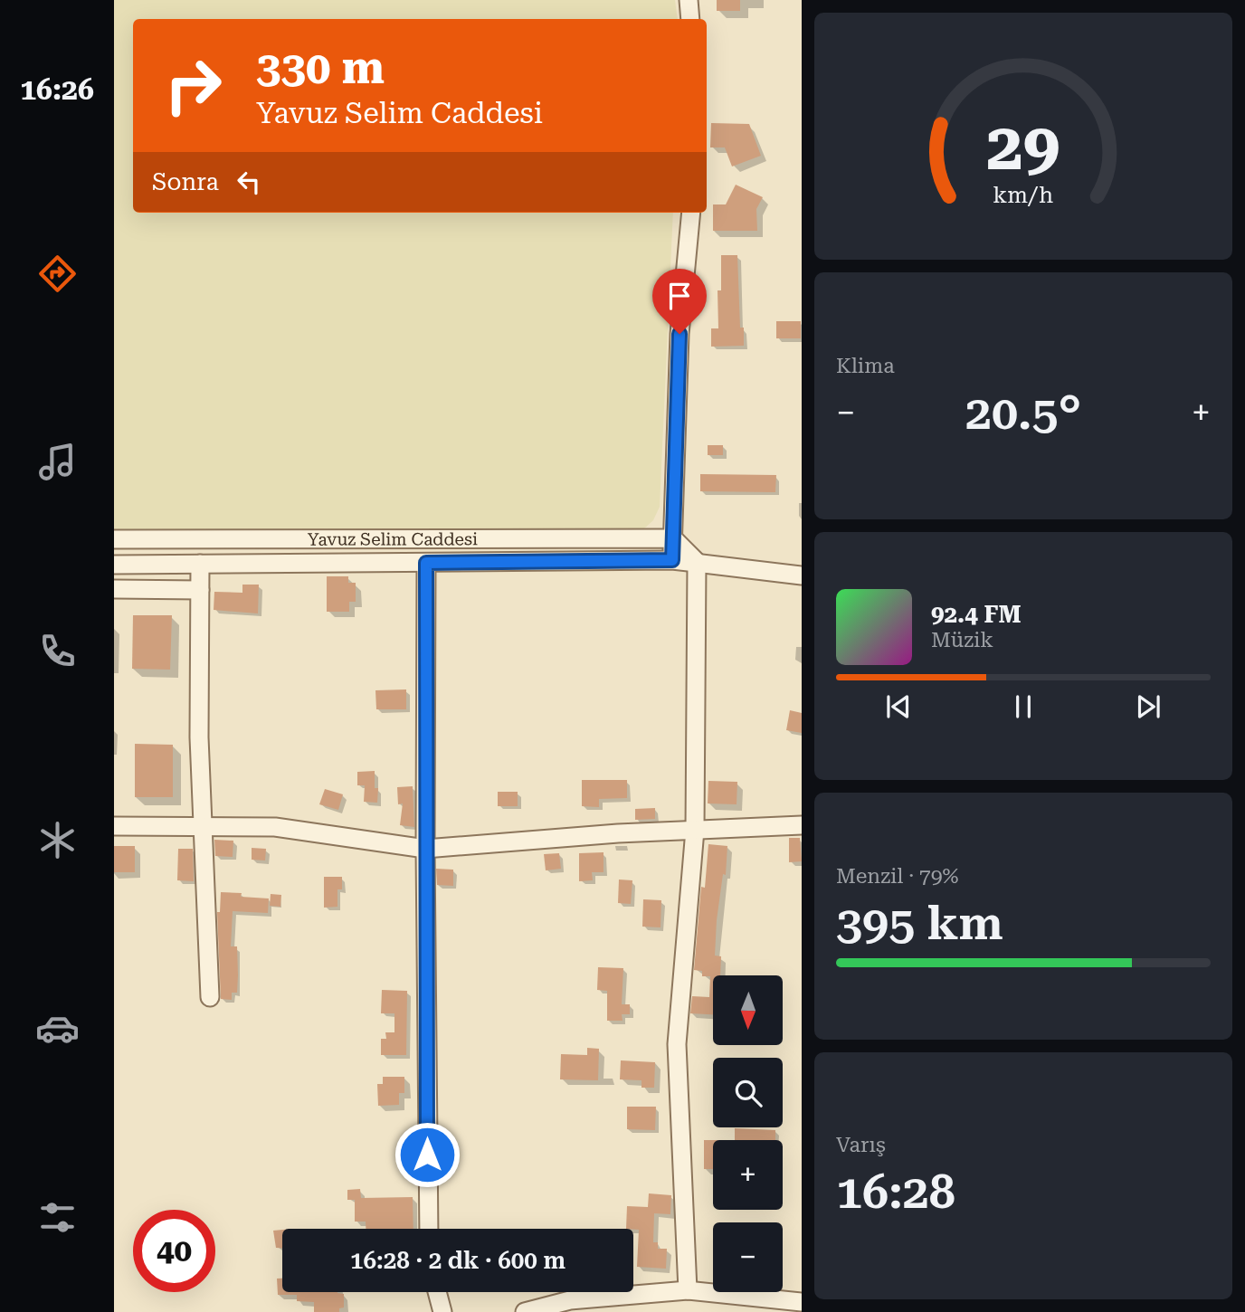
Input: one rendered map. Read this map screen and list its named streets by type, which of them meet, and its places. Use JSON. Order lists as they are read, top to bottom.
{
  "streets": {
    "street": ["Yavuz Selim Caddesi"]
  },
  "north": "bottom",
  "page": {
    "tabs": "16:26",
    "turn": ["330 m", "Yavuz Selim Caddesi"],
    "then": "Sonra",
    "tile": [
      "Klima",
      ["Menzil · 79%", "395 km"],
      ["Varış", "16:28"]
    ],
    "heat": ["−", "20.5°", "+"],
    "song": ["92.4 FM", "Müzik"],
    "map_buttons": ["+", "−"],
    "limit": "40",
    "trip": "16:28 · 2 dk · 600 m",
    "gauge": ["29", "km/h"]
  }
}
